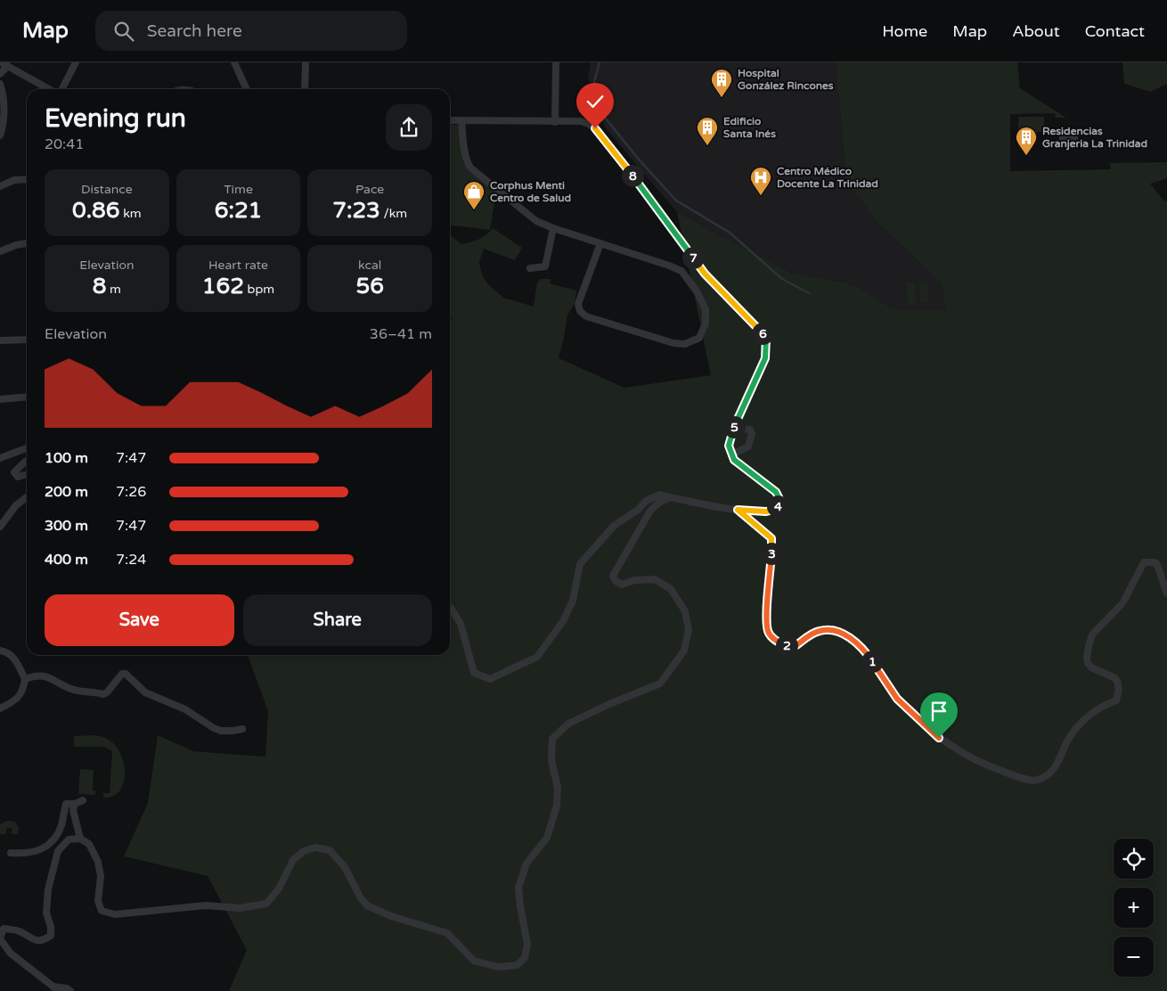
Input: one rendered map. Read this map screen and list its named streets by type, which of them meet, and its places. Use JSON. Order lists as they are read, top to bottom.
{
  "places": {
    "building": ["Hospital González Rincones", "Edificio Santa Inés", "Residencias Granjeria La Trinidad"],
    "hospital": ["Centro Médico Docente La Trinidad"],
    "shop": ["Corphus Menti Centro de Salud"]
  },
  "page": {
    "header": "Map",
    "search": "Search here",
    "nav": [
      "Home",
      "Map",
      "About",
      "Contact"
    ],
    "heading": ["Evening run", "20:41"],
    "pins": [
      "8",
      "7",
      "6",
      "5",
      "4",
      "3",
      "2",
      "1"
    ],
    "stats": [
      ["Distance", "0.86 km"],
      ["Time", "6:21"],
      ["Pace", "7:23 /km"],
      ["Elevation", "8 m"],
      ["Heart rate", "162 bpm"],
      ["kcal", "56"]
    ],
    "chart": ["Elevation", "36–41 m"],
    "list": [
      {
        "name": "100 m",
        "note": "7:47"
      },
      {
        "name": "200 m",
        "note": "7:26"
      },
      {
        "name": "300 m",
        "note": "7:47"
      },
      {
        "name": "400 m",
        "note": "7:24"
      }
    ],
    "buttons": ["Save", "Share"],
    "map_buttons": ["+", "−"]
  }
}
